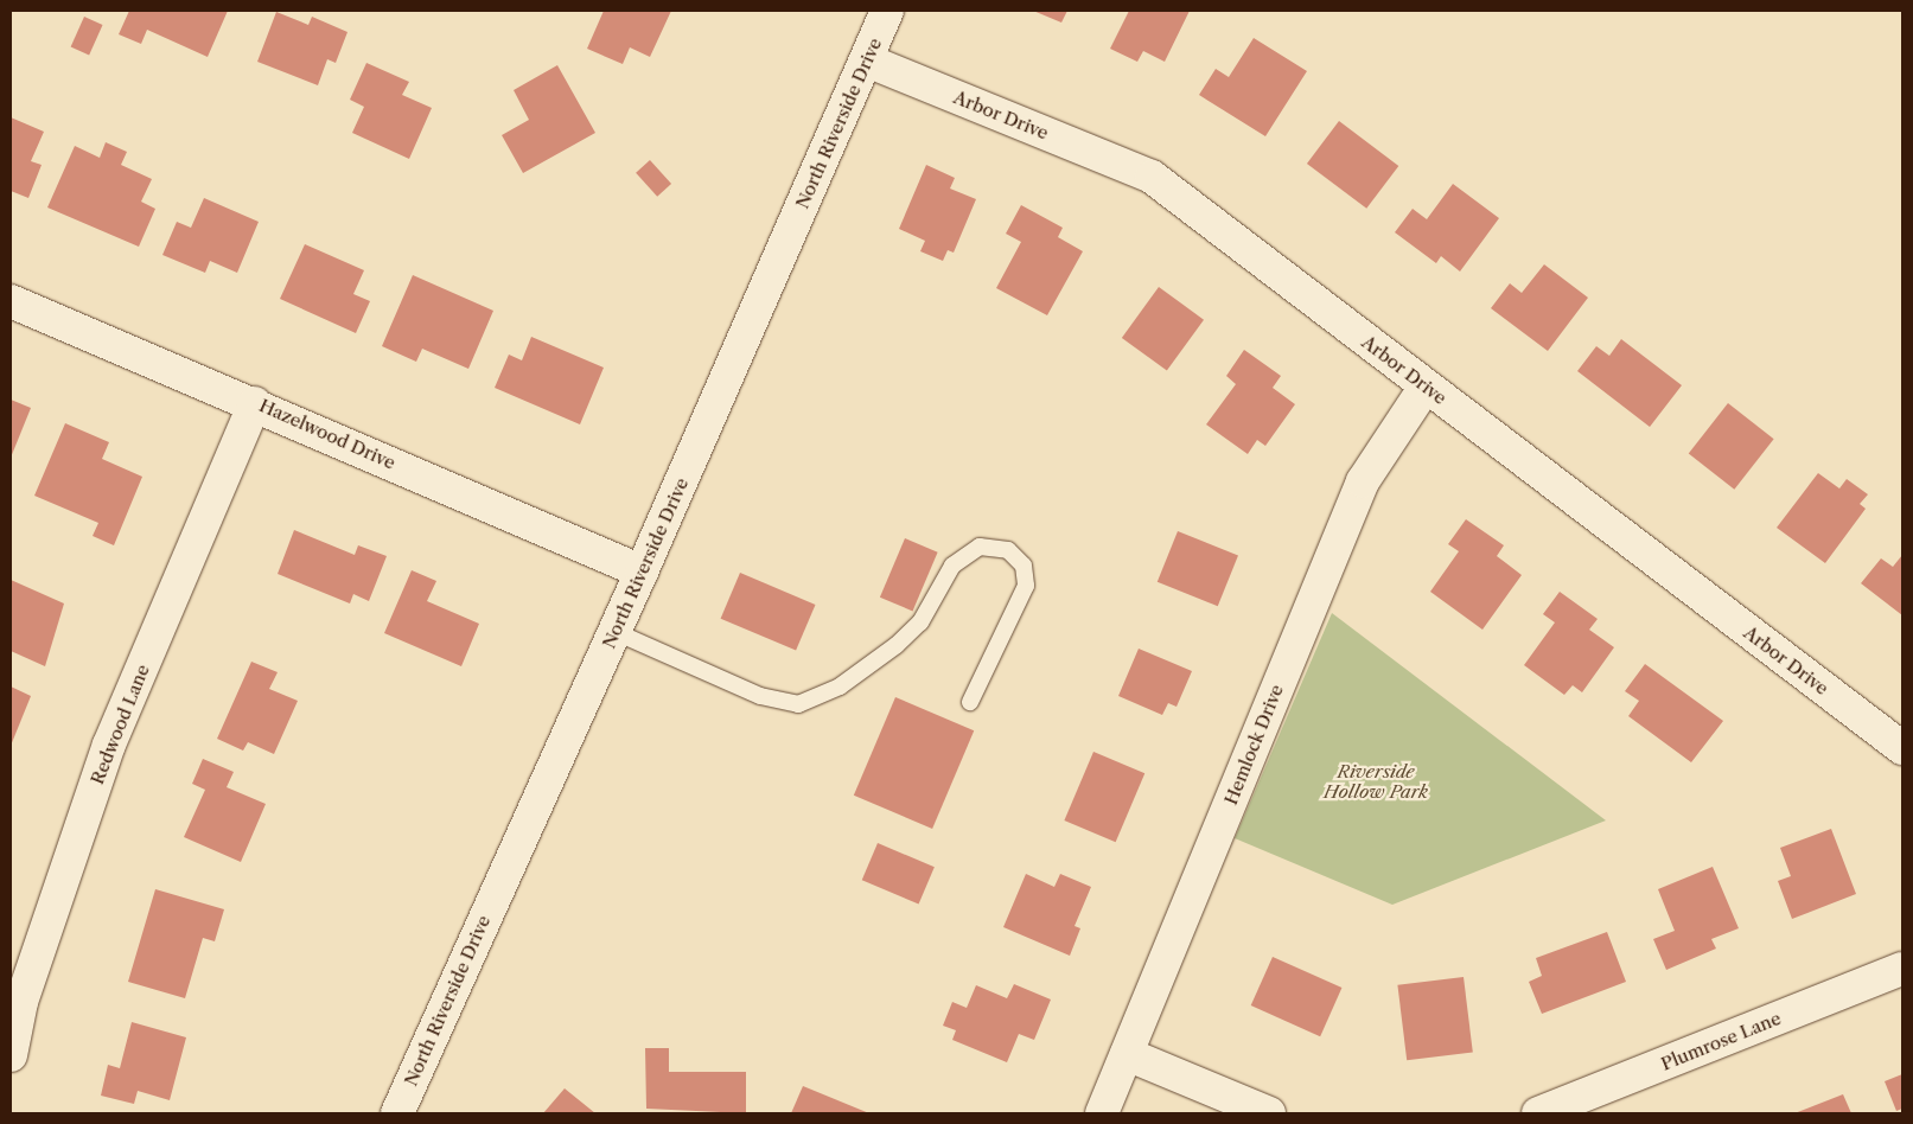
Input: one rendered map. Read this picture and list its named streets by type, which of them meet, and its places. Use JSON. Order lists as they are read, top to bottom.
{
  "streets": {
    "street": [
      "Arbor Drive",
      "North Riverside Drive",
      "Hazelwood Drive",
      "Redwood Lane",
      "Hemlock Drive",
      "Plumrose Lane"
    ]
  },
  "crossings": [
    ["Arbor Drive", "North Riverside Drive"],
    ["Arbor Drive", "Hemlock Drive"],
    ["North Riverside Drive", "Hazelwood Drive"],
    ["Hazelwood Drive", "Redwood Lane"]
  ],
  "parks": ["Riverside Hollow Park"]
}
